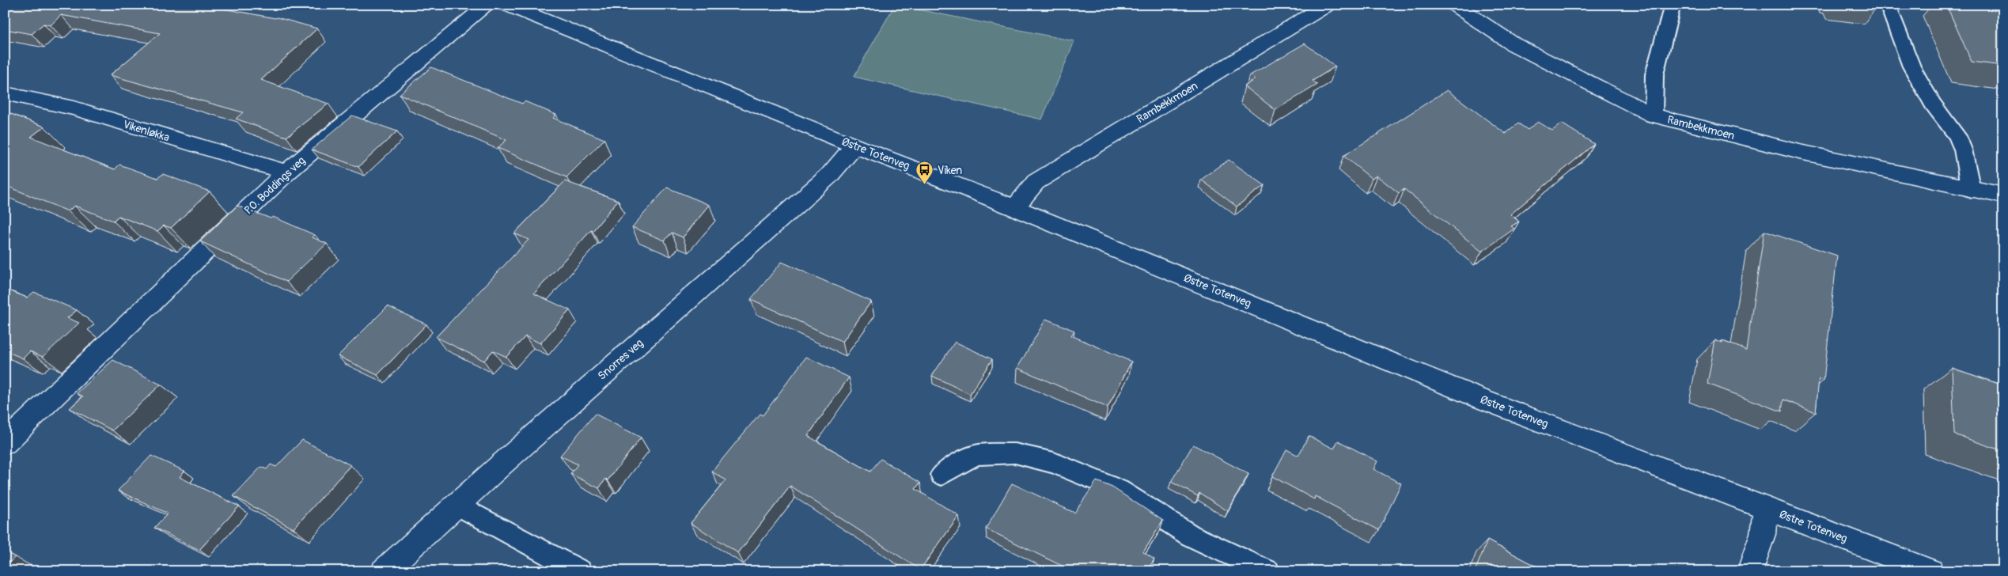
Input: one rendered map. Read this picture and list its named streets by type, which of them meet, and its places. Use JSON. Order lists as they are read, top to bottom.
{
  "streets": {
    "street": [
      "Rambekkmoen",
      "Vikenløkka",
      "Østre Totenveg",
      "P.O. Boddings veg",
      "Snorres veg"
    ]
  },
  "crossings": [
    ["Rambekkmoen", "Østre Totenveg"],
    ["Vikenløkka", "P.O. Boddings veg"],
    ["Østre Totenveg", "Snorres veg"]
  ],
  "places": {
    "bus stop": ["Viken"]
  }
}
